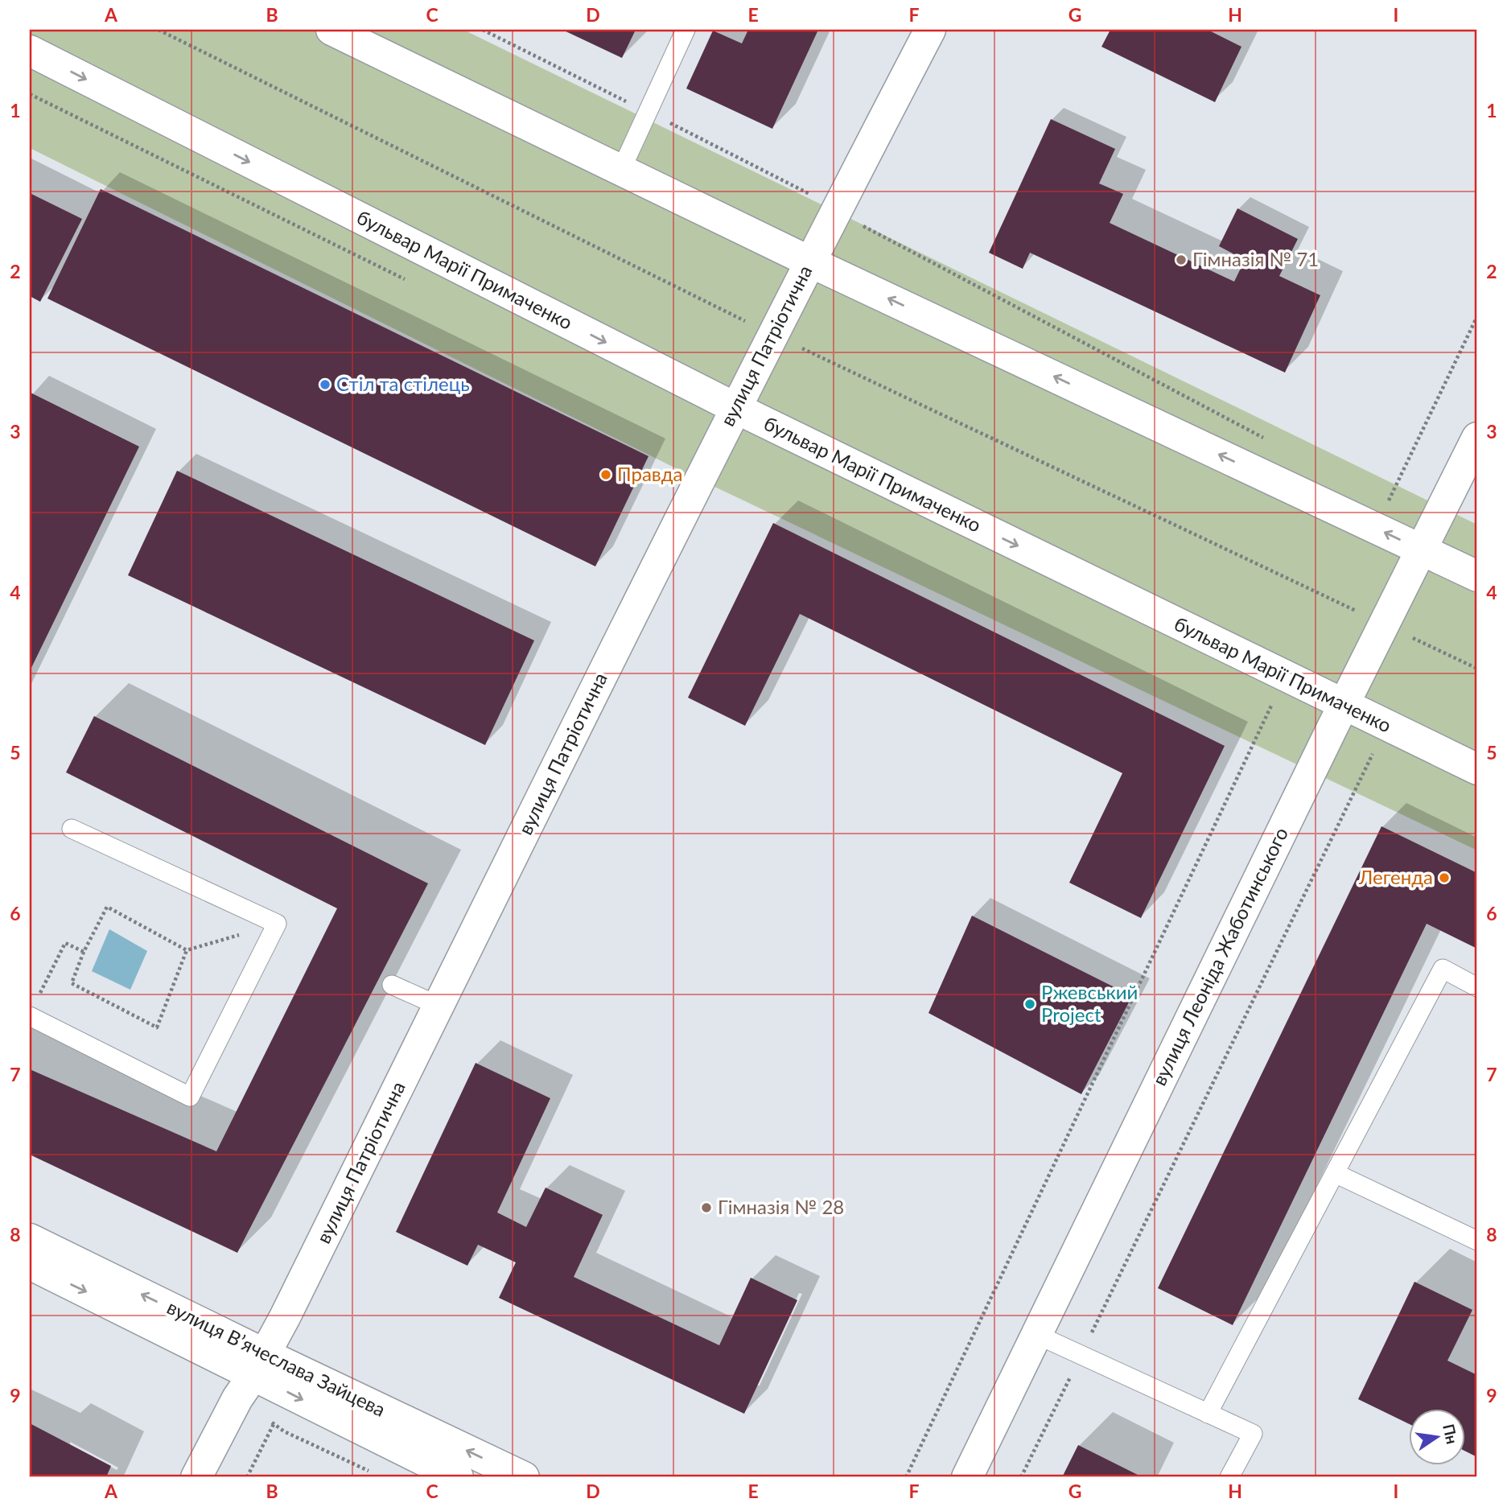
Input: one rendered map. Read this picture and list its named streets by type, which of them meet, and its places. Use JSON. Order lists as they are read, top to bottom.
{
  "streets": {
    "street": [
      "бульвар Марії Примаченко",
      "вулиця Патріотична",
      "вулиця Леоніда Жаботинського",
      "вулиця Вʼячеслава Зайцева"
    ]
  },
  "crossings": [
    ["бульвар Марії Примаченко", "вулиця Патріотична"],
    ["бульвар Марії Примаченко", "вулиця Леоніда Жаботинського"],
    ["вулиця Патріотична", "вулиця Вʼячеслава Зайцева"]
  ],
  "places": [
    "Гімназія № 71",
    "Стіл та стілець",
    "Правда",
    "Легенда",
    "Ржевський Project",
    "Гімназія № 28"
  ],
  "north": "right",
  "grid": {
    "columns": [
      "A",
      "B",
      "C",
      "D",
      "E",
      "F",
      "G",
      "H",
      "I"
    ],
    "rows": [
      "1",
      "2",
      "3",
      "4",
      "5",
      "6",
      "7",
      "8",
      "9"
    ]
  }
}
